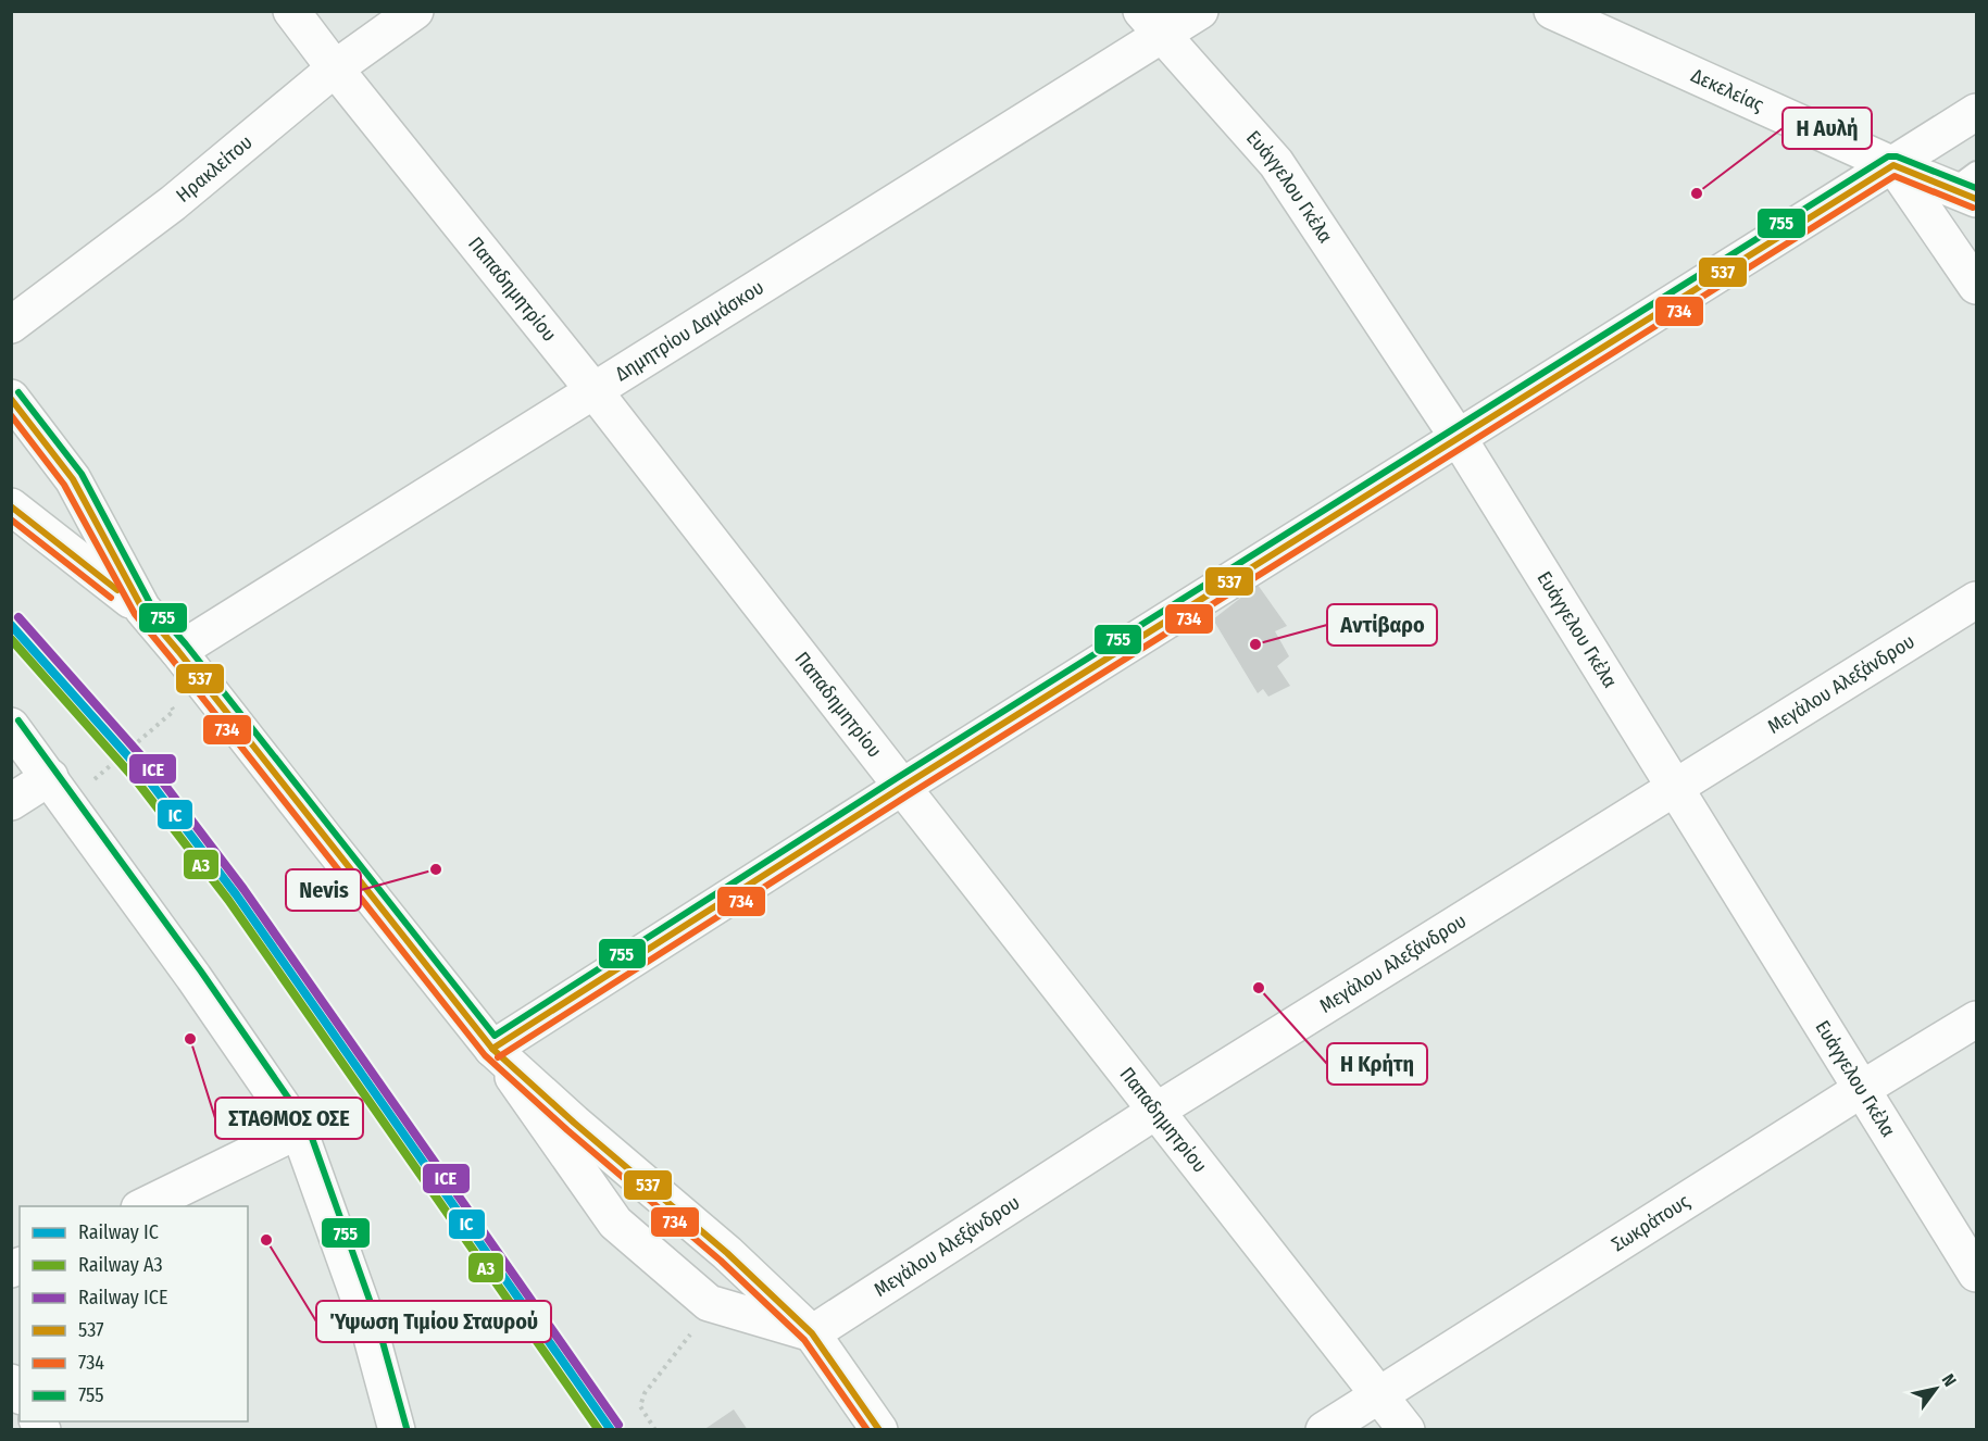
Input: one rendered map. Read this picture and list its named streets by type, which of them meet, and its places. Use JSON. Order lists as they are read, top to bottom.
{
  "streets": {
    "street": [
      "Δεκελείας",
      "Ηρακλείτου",
      "Ευάγγελου Γκέλα",
      "Παπαδημητρίου",
      "Δημητρίου Δαμάσκου",
      "Μεγάλου Αλεξάνδρου",
      "Σωκράτους"
    ]
  },
  "crossings": [
    ["Ηρακλείτου", "Παπαδημητρίου"],
    ["Ευάγγελου Γκέλα", "Δημητρίου Δαμάσκου"],
    ["Ευάγγελου Γκέλα", "Μεγάλου Αλεξάνδρου"],
    ["Ευάγγελου Γκέλα", "Σωκράτους"],
    ["Παπαδημητρίου", "Δημητρίου Δαμάσκου"],
    ["Παπαδημητρίου", "Μεγάλου Αλεξάνδρου"],
    ["Παπαδημητρίου", "Σωκράτους"]
  ],
  "places": [
    "Η Αυλή",
    "Αντίβαρο",
    "Nevis",
    "Η Κρήτη",
    "ΣΤΑΘΜΟΣ ΟΣΕ",
    "Ύψωση Τιμίου Σταυρού"
  ],
  "lines": [
    "transit line 755",
    "transit line 537",
    "transit line 734",
    "rail line ICE",
    "rail line IC",
    "rail line A3"
  ],
  "legend": [
    "Railway IC",
    "Railway A3",
    "Railway ICE",
    "537",
    "734",
    "755"
  ],
  "north": "top right"
}
